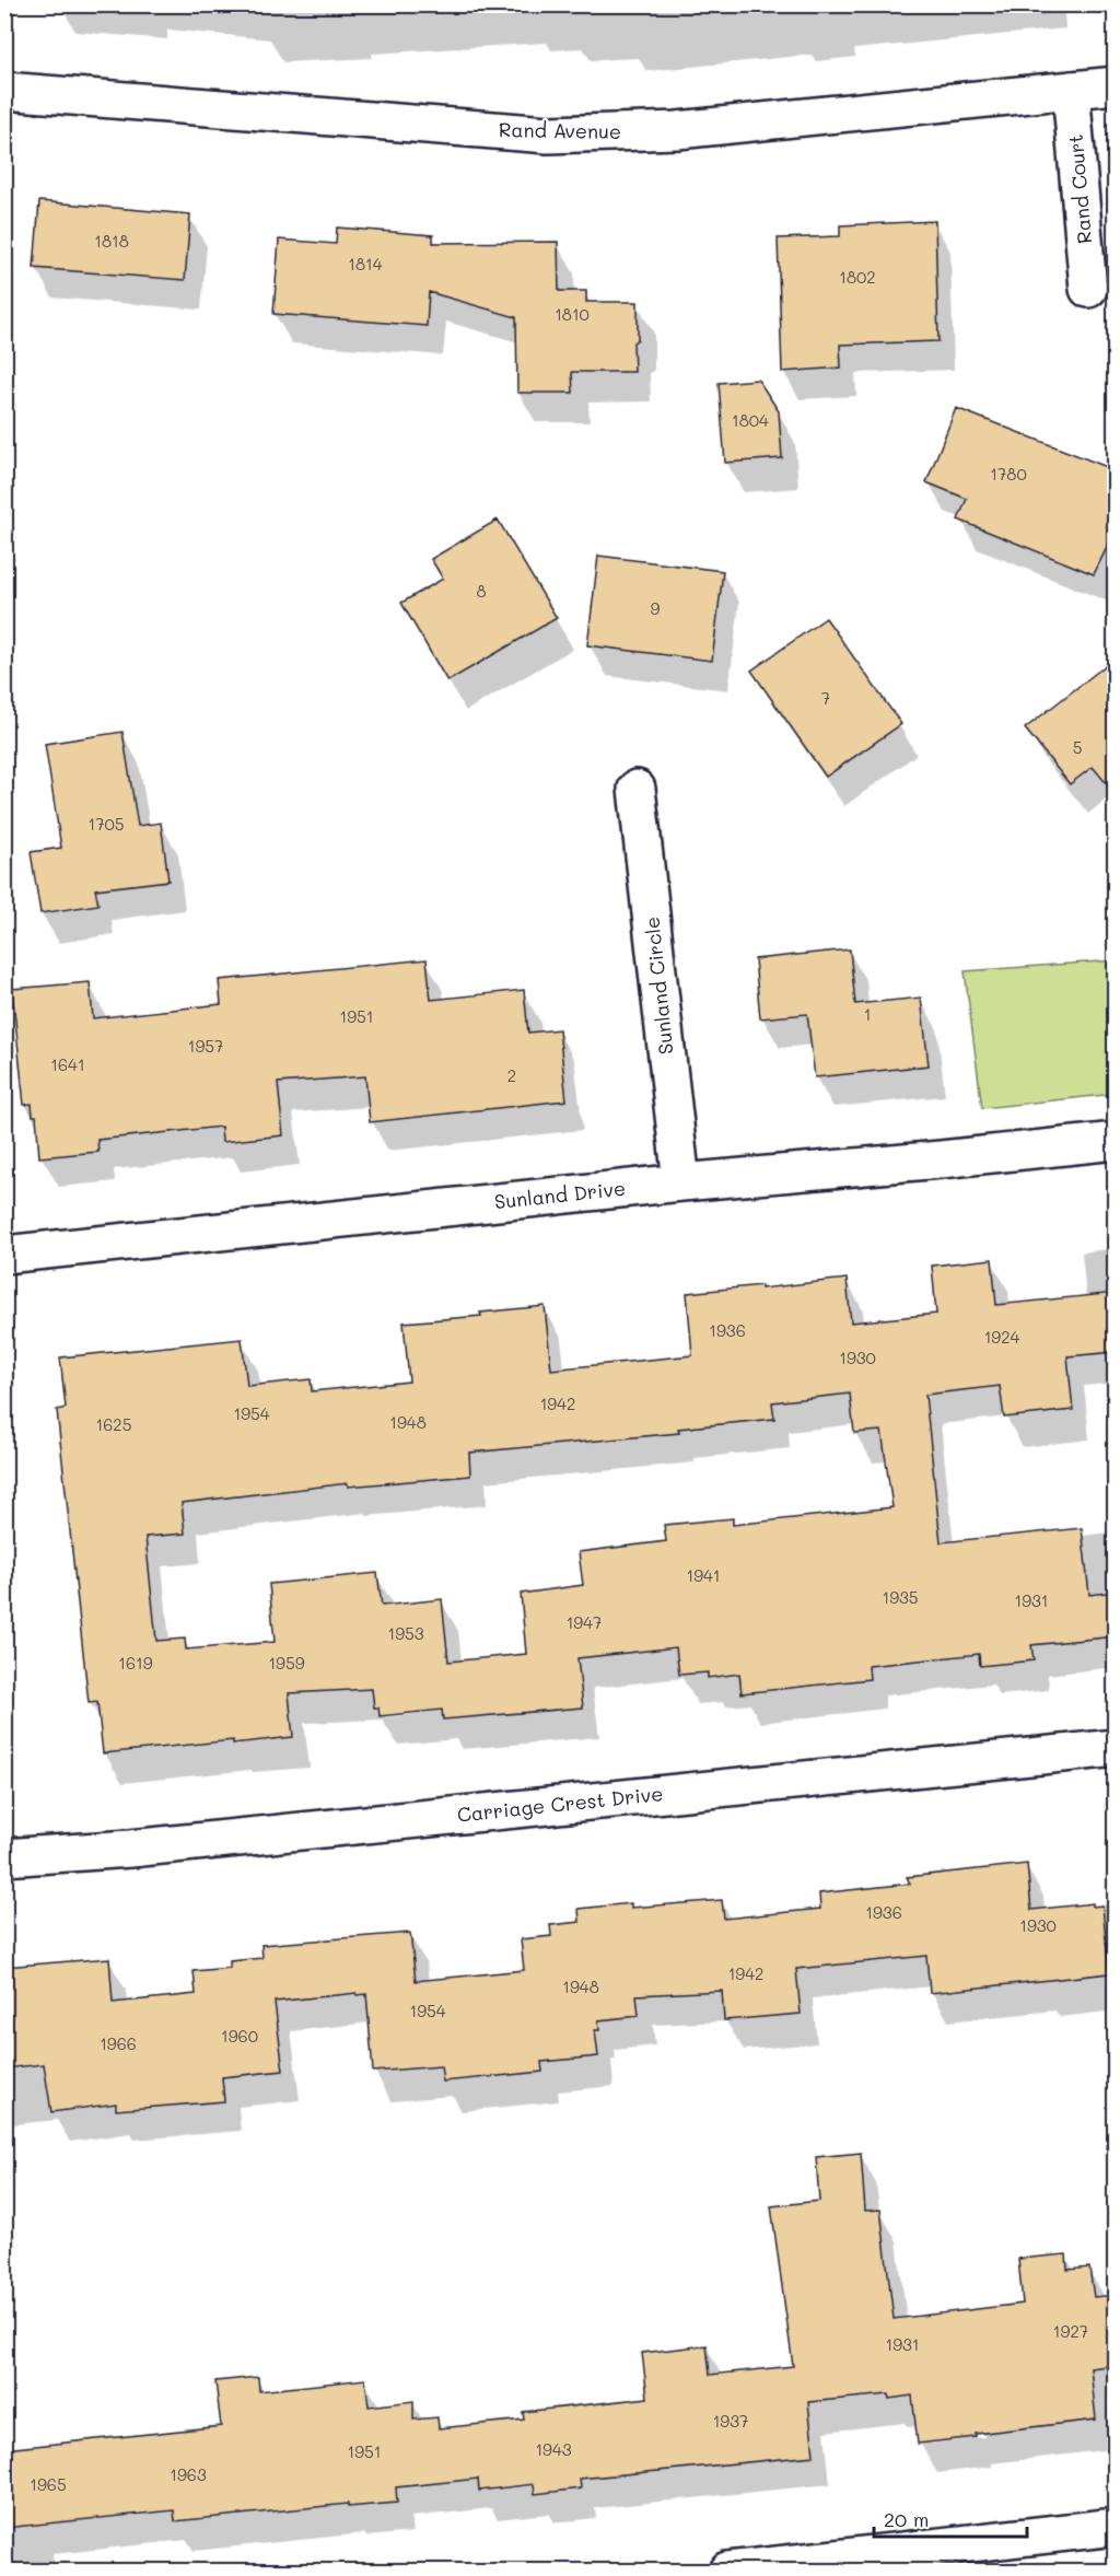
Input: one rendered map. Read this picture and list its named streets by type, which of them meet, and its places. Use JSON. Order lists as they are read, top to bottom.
{
  "streets": {
    "street": [
      "Rand Avenue",
      "Rand Court",
      "Sunland Circle",
      "Sunland Drive",
      "Carriage Crest Drive"
    ]
  },
  "crossings": [
    ["Rand Avenue", "Rand Court"],
    ["Sunland Circle", "Sunland Drive"]
  ],
  "house_numbers": [
    "1818",
    "1814",
    "1802",
    "1810",
    "1804",
    "1780",
    "8",
    "9",
    "7",
    "5",
    "1705",
    "1",
    "1951",
    "1957",
    "1641",
    "2",
    "1936",
    "1924",
    "1930",
    "1942",
    "1954",
    "1948",
    "1625",
    "1941",
    "1935",
    "1931",
    "1947",
    "1953",
    "1619",
    "1959",
    "1936",
    "1930",
    "1942",
    "1948",
    "1954",
    "1960",
    "1966",
    "1927",
    "1931",
    "1937",
    "1943",
    "1951",
    "1963",
    "1965"
  ],
  "scale_bar": "20 m"
}
